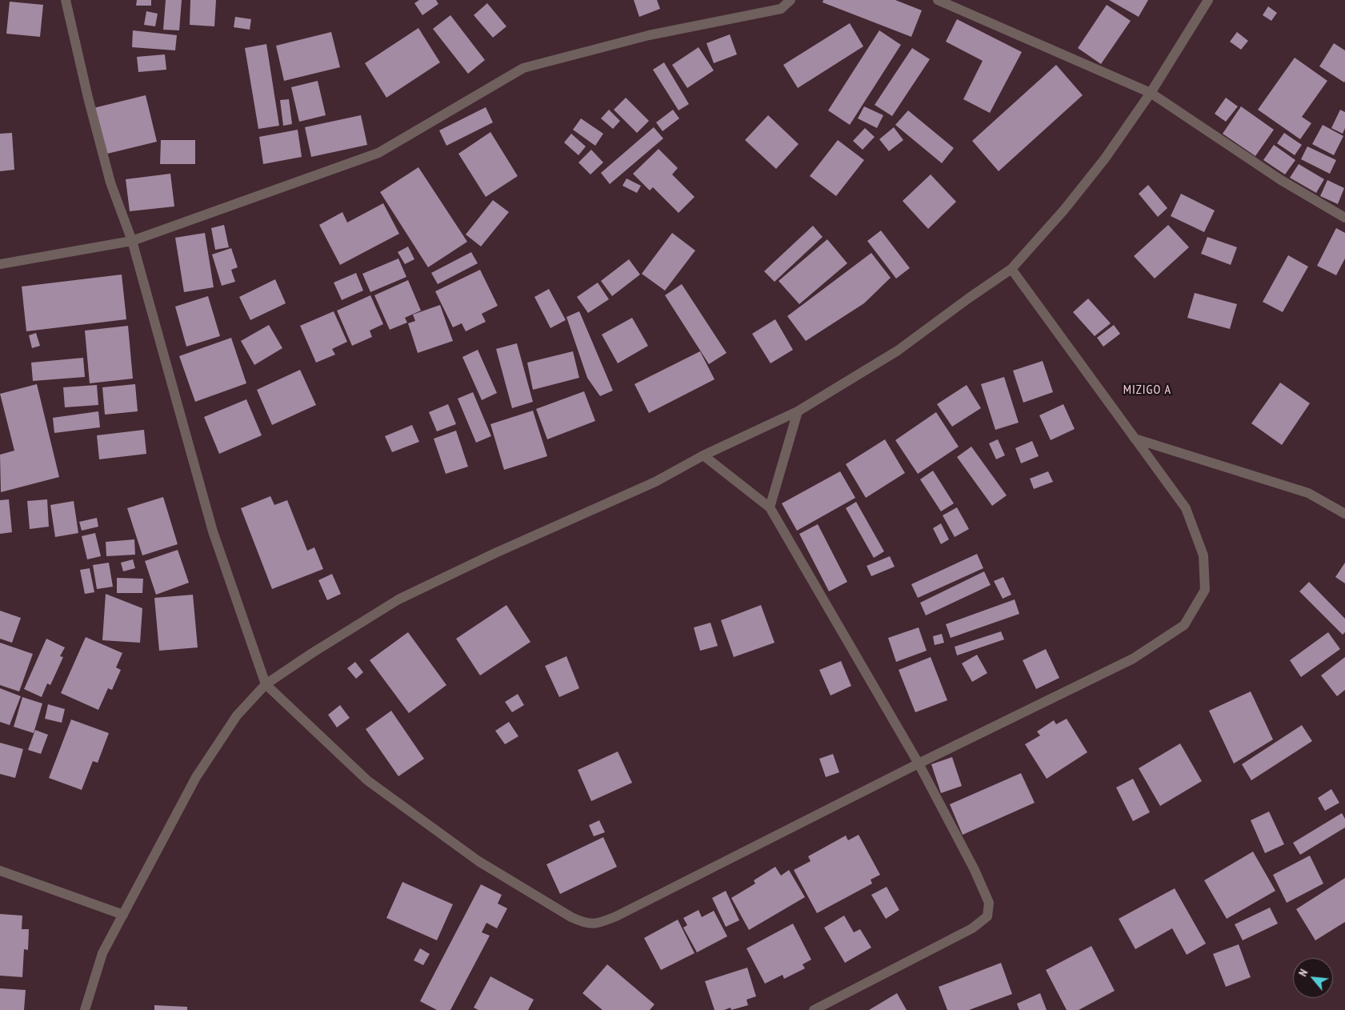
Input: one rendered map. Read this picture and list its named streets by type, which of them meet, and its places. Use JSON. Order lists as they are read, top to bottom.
{
  "districts": ["MIZIGO A"],
  "north": "top left"
}
